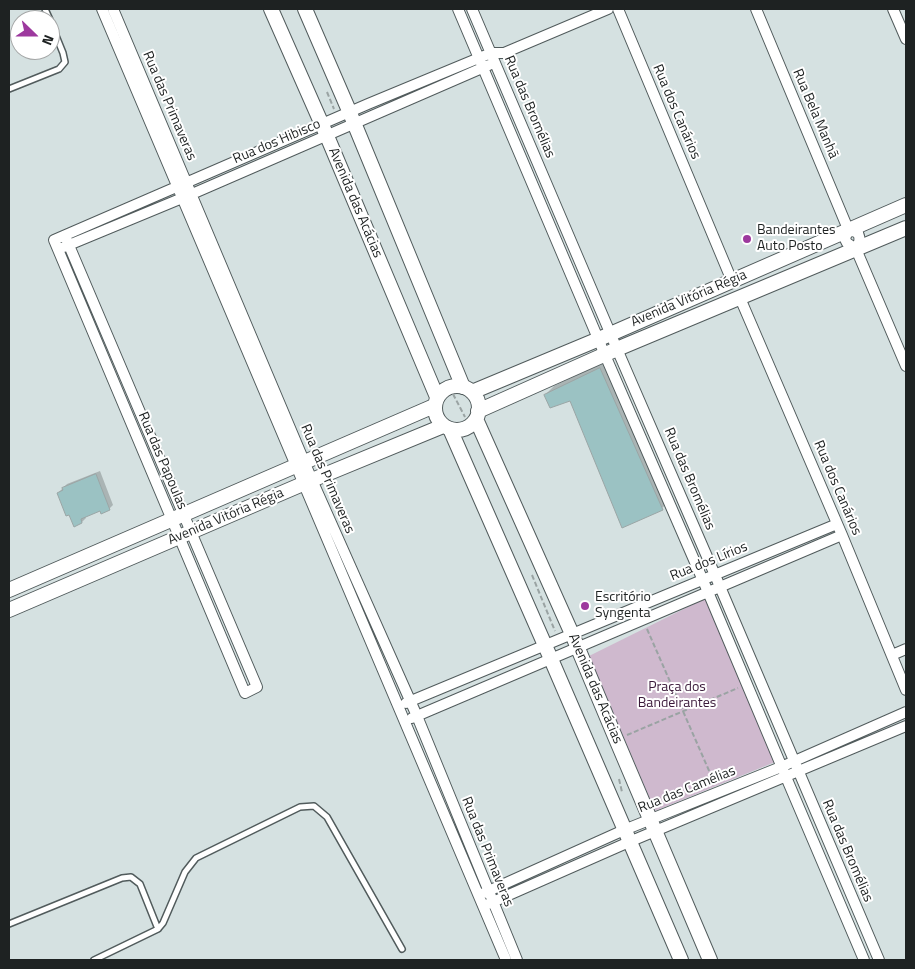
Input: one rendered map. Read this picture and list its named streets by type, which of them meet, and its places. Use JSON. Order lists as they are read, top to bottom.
{
  "streets": {
    "street": [
      "Rua das Primaveras",
      "Rua das Bromélias",
      "Rua dos Canários",
      "Rua Bela Manhã",
      "Rua dos Hibisco",
      "Avenida das Acácias",
      "Avenida Vitória Régia",
      "Rua das Papoulas",
      "Rua dos Lírios",
      "Rua das Camélias"
    ]
  },
  "crossings": [
    ["Rua das Primaveras", "Rua dos Hibisco"],
    ["Rua das Primaveras", "Avenida Vitória Régia"],
    ["Rua das Primaveras", "Rua dos Lírios"],
    ["Rua das Primaveras", "Rua das Camélias"],
    ["Rua das Bromélias", "Rua dos Hibisco"],
    ["Rua das Bromélias", "Avenida Vitória Régia"],
    ["Rua das Bromélias", "Rua dos Lírios"],
    ["Rua das Bromélias", "Rua das Camélias"],
    ["Rua dos Canários", "Avenida Vitória Régia"],
    ["Rua dos Canários", "Rua dos Lírios"],
    ["Rua Bela Manhã", "Avenida Vitória Régia"],
    ["Rua dos Hibisco", "Avenida das Acácias"],
    ["Rua dos Hibisco", "Rua das Papoulas"],
    ["Avenida das Acácias", "Avenida Vitória Régia"],
    ["Avenida das Acácias", "Rua dos Lírios"],
    ["Avenida das Acácias", "Rua das Camélias"],
    ["Avenida Vitória Régia", "Rua das Papoulas"]
  ],
  "parks": ["Praça dos Bandeirantes"],
  "places": ["Bandeirantes Auto Posto", "Escritório Syngenta"],
  "north": "right"
}
